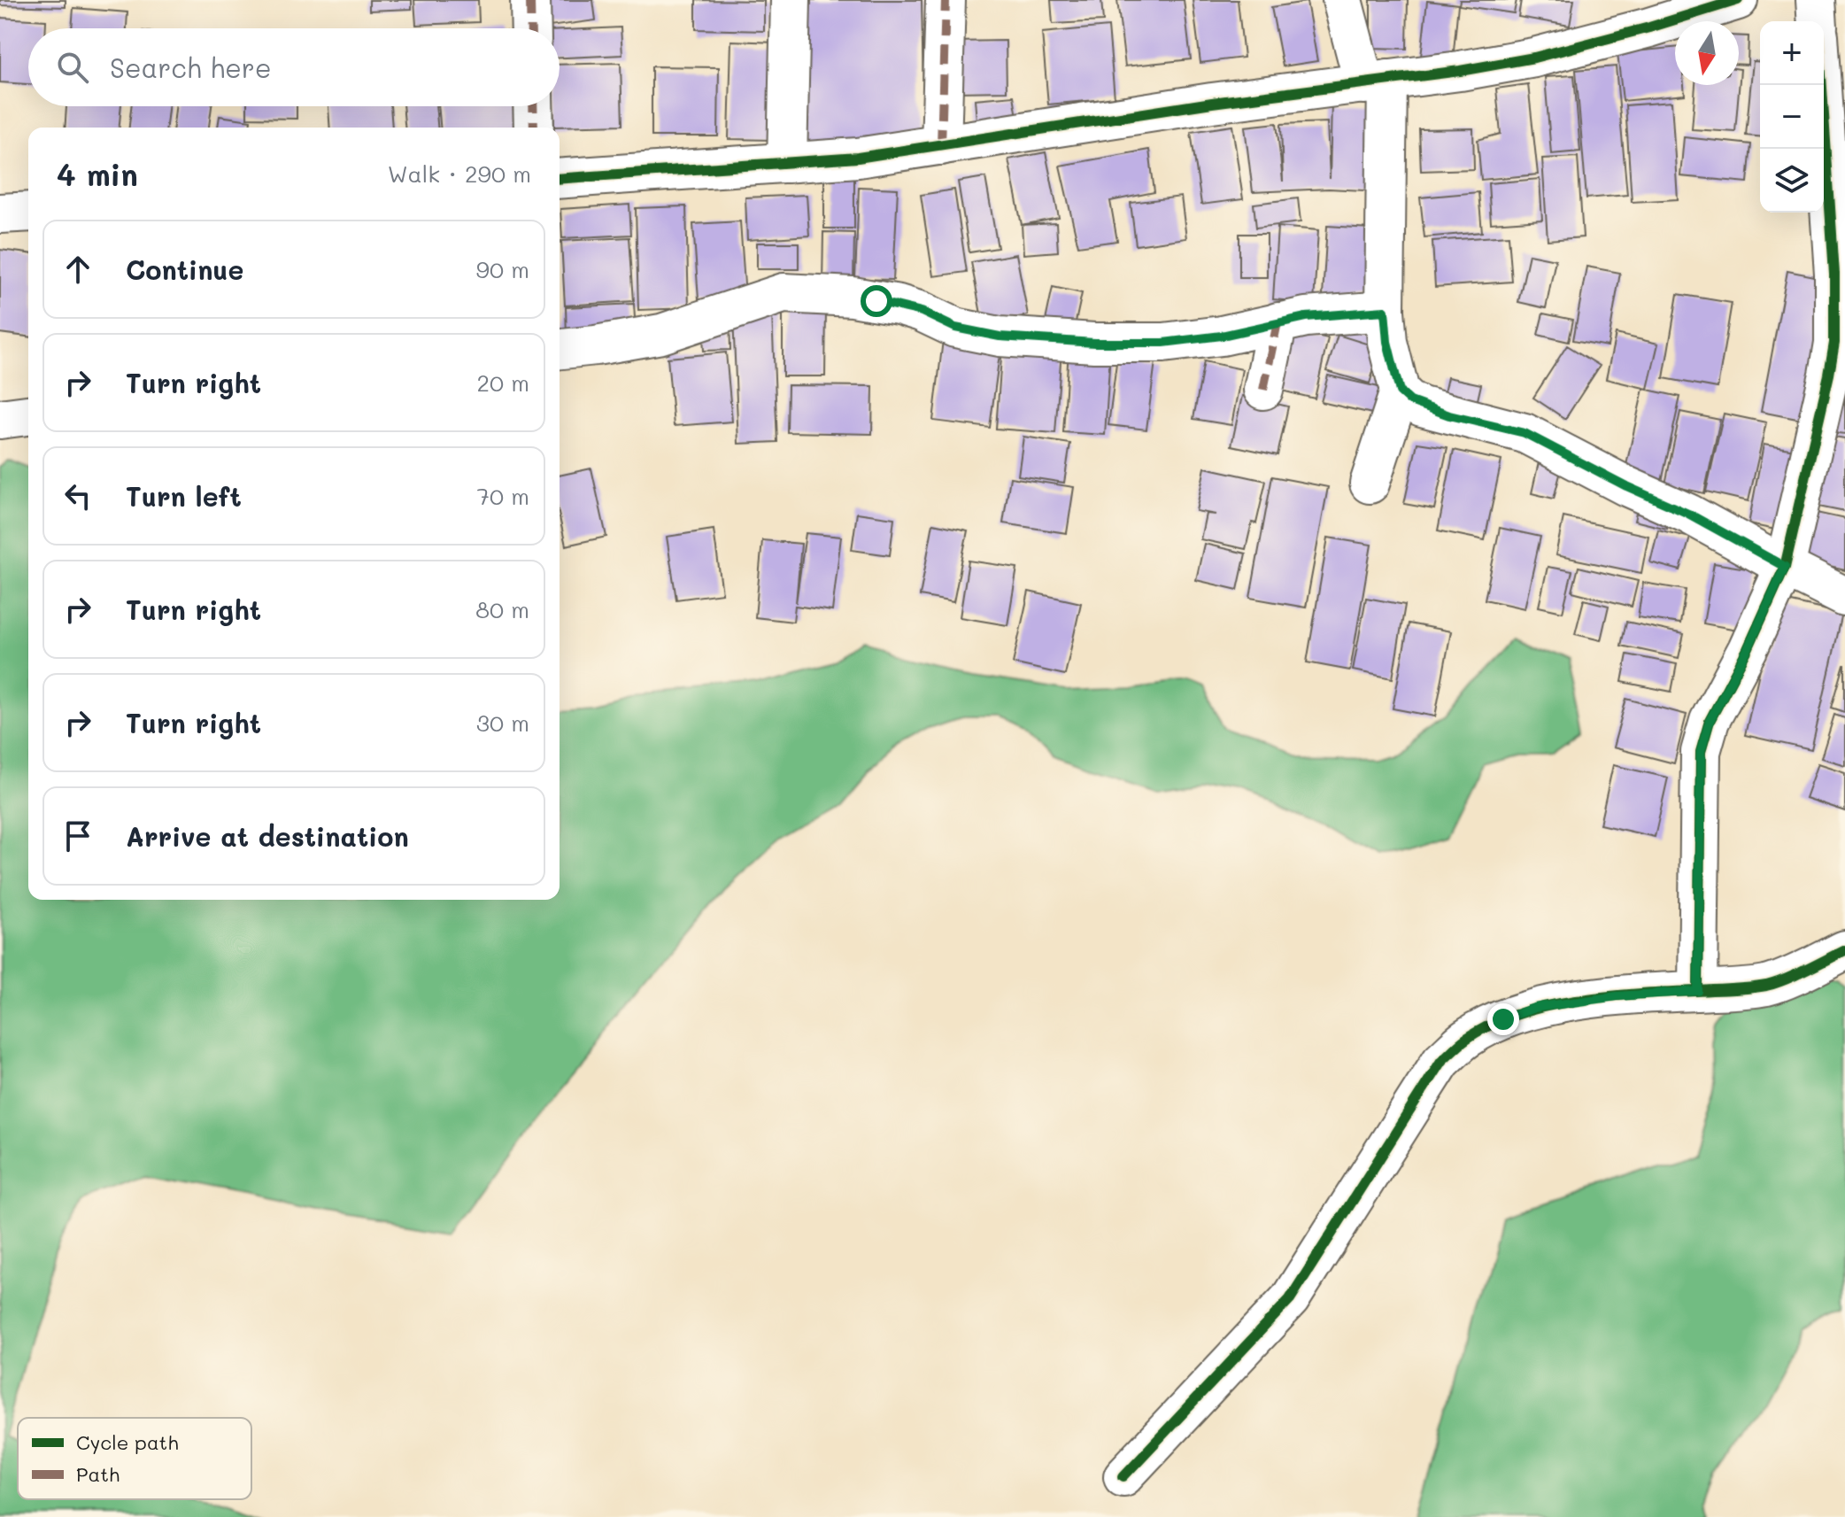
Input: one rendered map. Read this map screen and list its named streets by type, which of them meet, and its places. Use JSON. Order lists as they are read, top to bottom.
{
  "legend": ["Cycle path", "Path"],
  "north": "bottom",
  "page": {
    "map_buttons": ["+", "−"],
    "search": "Search here",
    "heading": ["4 min", "Walk · 290 m"],
    "list": [
      ["Continue", "90 m"],
      ["Turn right", "20 m"],
      ["Turn left", "70 m"],
      ["Turn right", "80 m"],
      ["Turn right", "30 m"],
      "Arrive at destination"
    ]
  }
}
